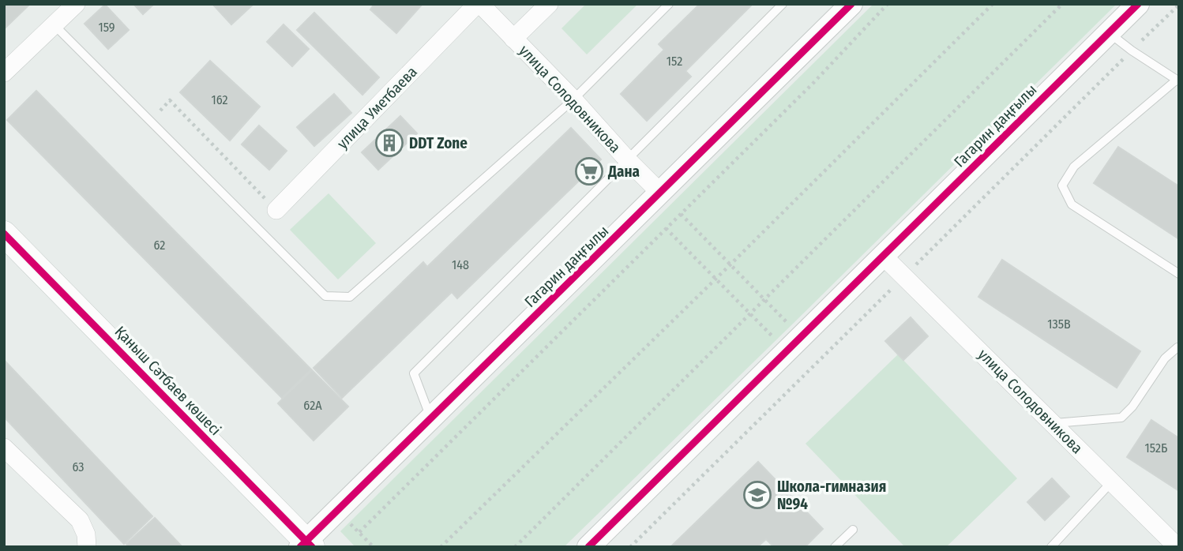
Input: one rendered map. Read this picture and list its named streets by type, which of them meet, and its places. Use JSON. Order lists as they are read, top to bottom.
{
  "streets": {
    "main road": ["Қаныш Сәтбаев көшесі"],
    "street": ["улица Солодовникова", "улица Уметбаева", "Гагарин даңғылы"]
  },
  "crossings": [
    ["улица Солодовникова", "улица Уметбаева"],
    ["улица Солодовникова", "Гагарин даңғылы"],
    ["Гагарин даңғылы", "Қаныш Сәтбаев көшесі"]
  ],
  "places": {
    "building": ["DDT Zone"],
    "supermarket": ["Дана"],
    "school or university": ["Школа-гимназия №94"]
  },
  "house_numbers": [
    "159",
    "152",
    "162",
    "62",
    "148",
    "135В",
    "62А",
    "152Б",
    "63"
  ]
}
